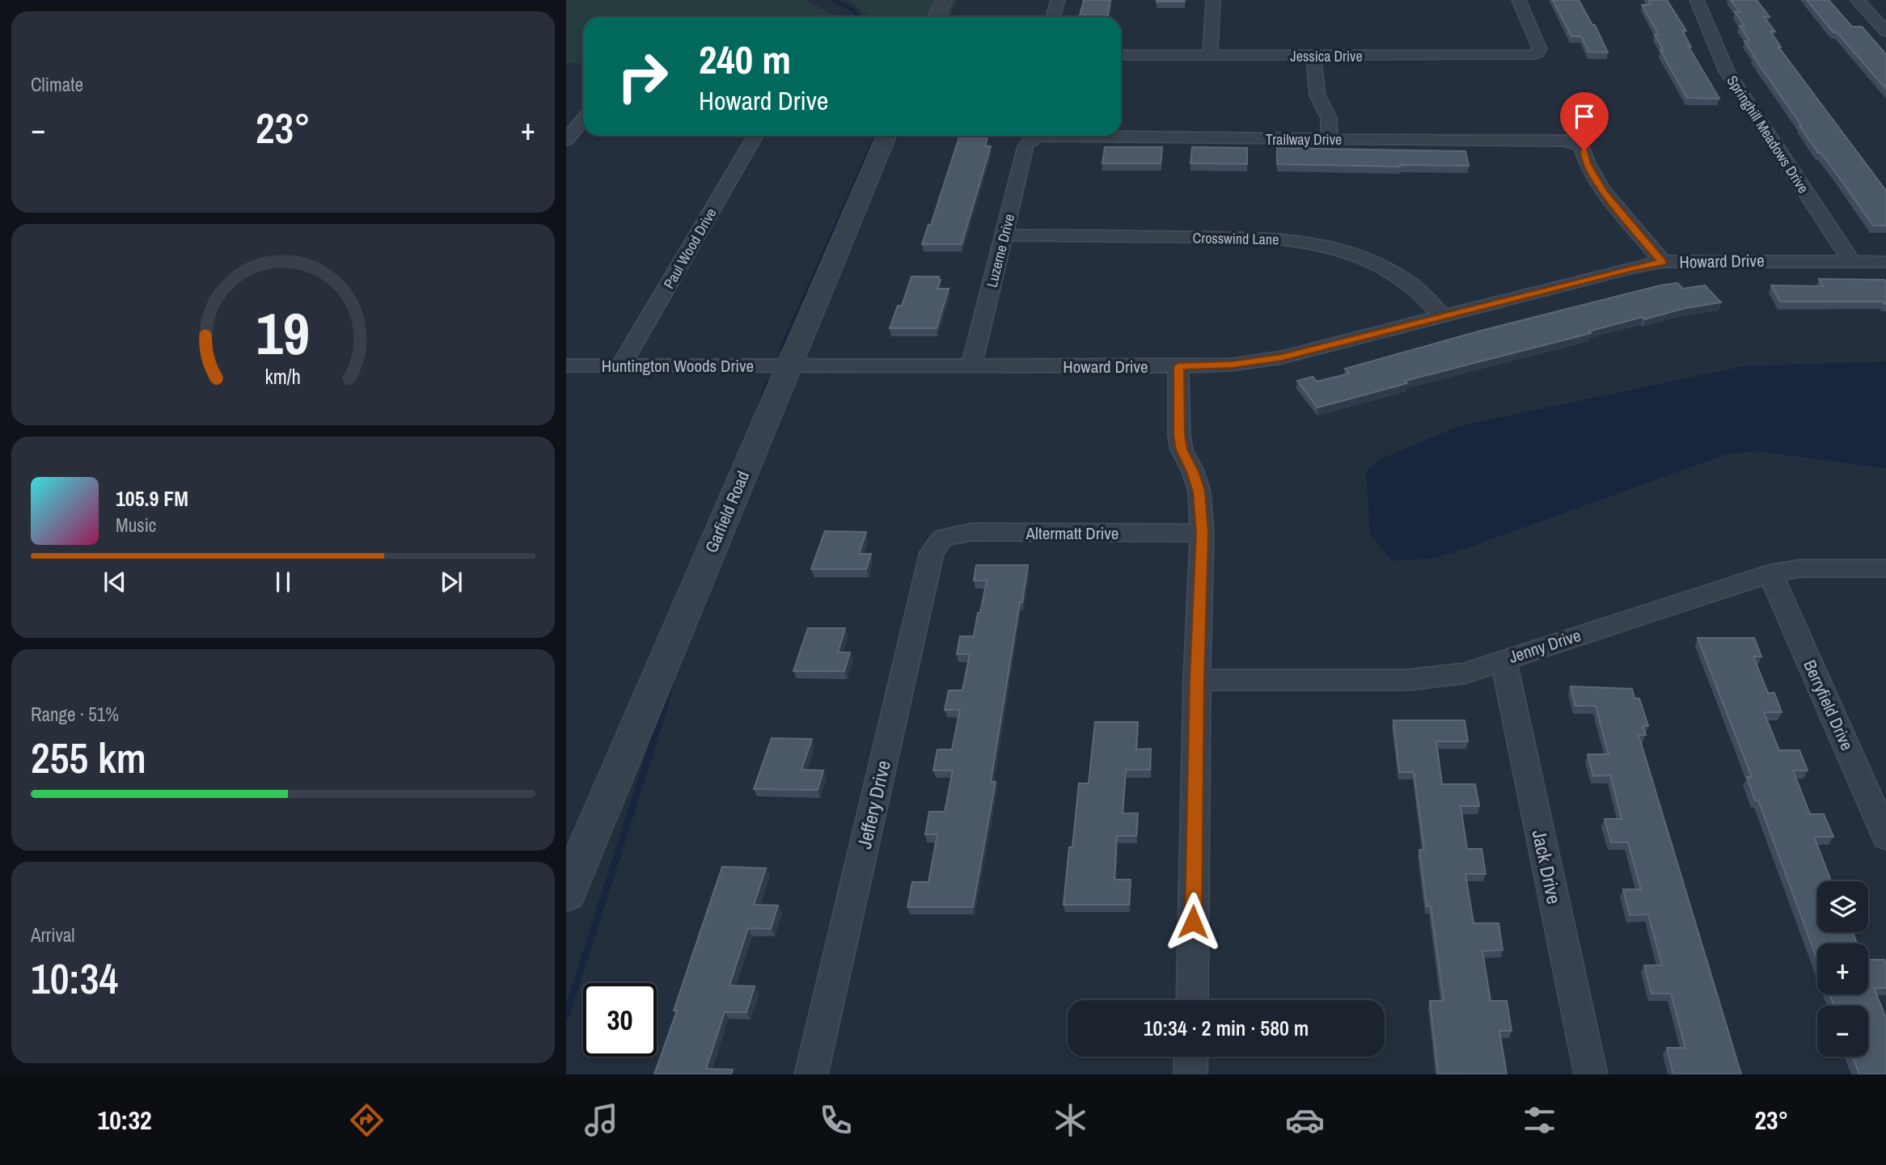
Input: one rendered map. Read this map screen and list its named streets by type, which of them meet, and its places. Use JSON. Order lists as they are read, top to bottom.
{
  "streets": {
    "street": [
      "Jessica Drive",
      "Springhill Meadows Drive",
      "Trailway Drive",
      "Crosswind Lane",
      "Paul Wood Drive",
      "Luzerne Drive",
      "Howard Drive",
      "Huntington Woods Drive",
      "Garfield Road",
      "Altermatt Drive",
      "Jenny Drive",
      "Berryfield Drive",
      "Jeffery Drive",
      "Jack Drive"
    ]
  },
  "crossings": [
    ["Springhill Meadows Drive", "Howard Drive"],
    ["Trailway Drive", "Luzerne Drive"],
    ["Trailway Drive", "Howard Drive"],
    ["Crosswind Lane", "Luzerne Drive"],
    ["Crosswind Lane", "Howard Drive"],
    ["Paul Wood Drive", "Huntington Woods Drive"],
    ["Luzerne Drive", "Howard Drive"],
    ["Howard Drive", "Huntington Woods Drive"],
    ["Howard Drive", "Garfield Road"],
    ["Huntington Woods Drive", "Garfield Road"],
    ["Altermatt Drive", "Jeffery Drive"],
    ["Jenny Drive", "Berryfield Drive"],
    ["Jenny Drive", "Jack Drive"]
  ],
  "page": {
    "tile": [
      "Climate",
      ["Range · 51%", "255 km"],
      ["Arrival", "10:34"]
    ],
    "turn": ["240 m", "Howard Drive"],
    "heat": ["−", "23°", "+"],
    "song": ["105.9 FM", "Music"],
    "map_buttons": ["+", "−"],
    "limit": "30",
    "trip": "10:34 · 2 min · 580 m",
    "tabs": ["10:32", "23°"],
    "gauge": ["19", "km/h"]
  }
}
